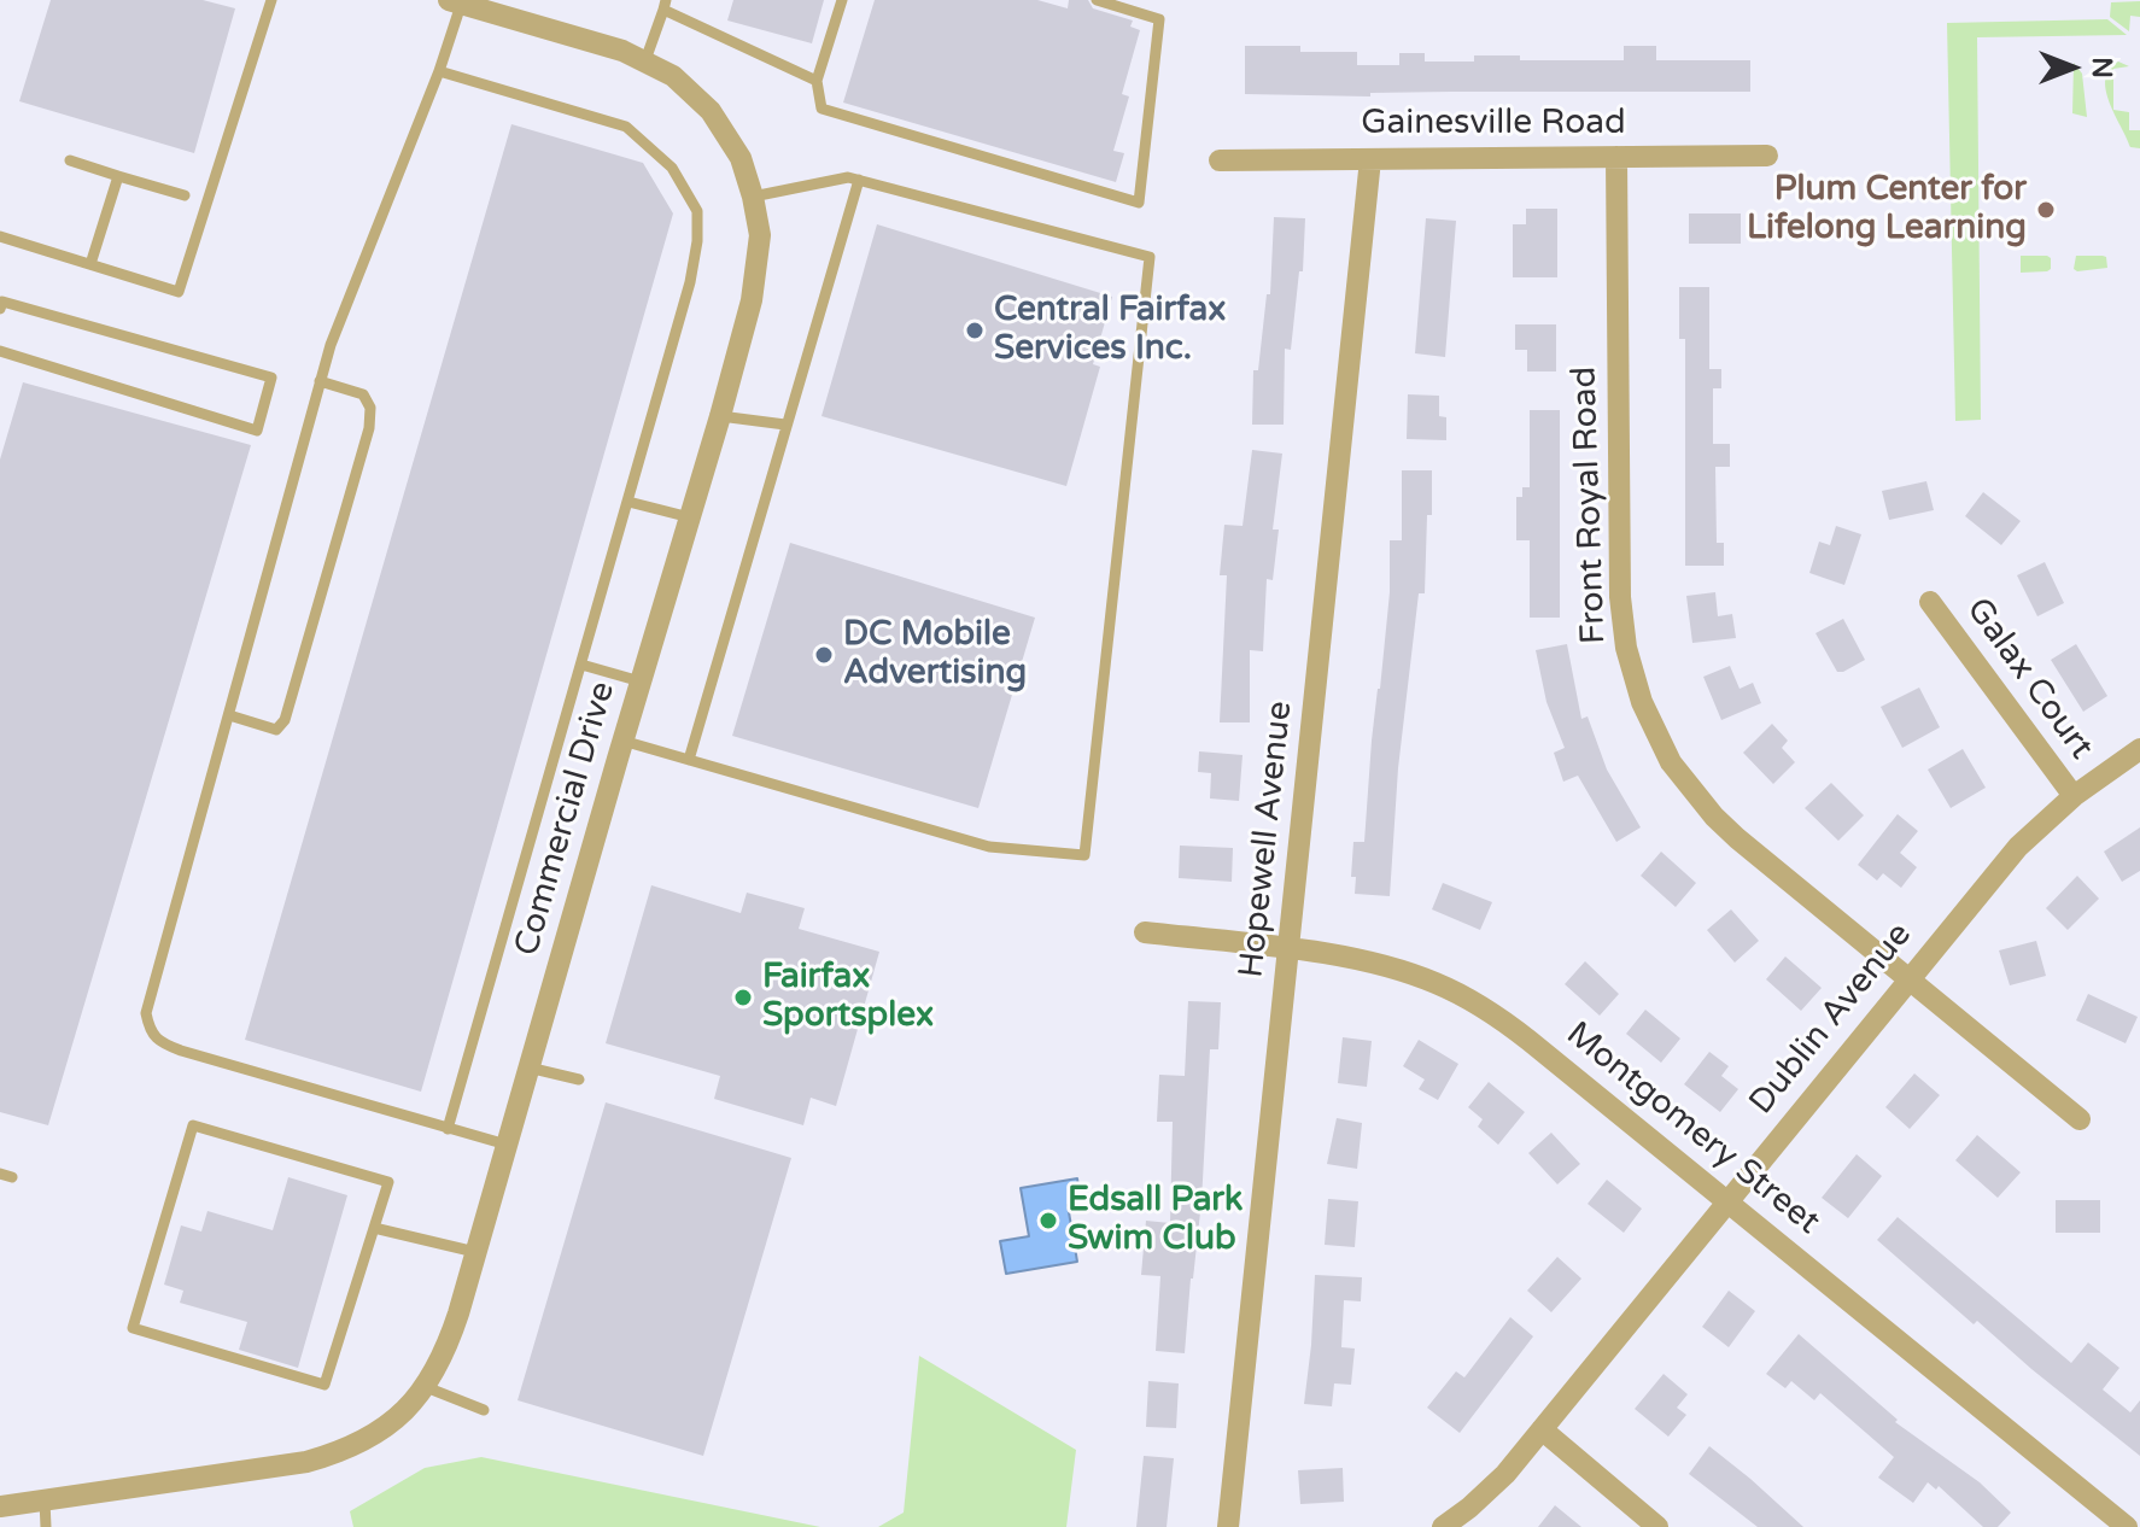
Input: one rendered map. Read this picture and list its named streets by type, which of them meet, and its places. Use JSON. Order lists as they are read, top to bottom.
{
  "streets": {
    "street": [
      "Gainesville Road",
      "Front Royal Road",
      "Galax Court",
      "Commercial Drive",
      "Hopewell Avenue",
      "Dublin Avenue",
      "Montgomery Street"
    ]
  },
  "crossings": [
    ["Gainesville Road", "Front Royal Road"],
    ["Gainesville Road", "Hopewell Avenue"],
    ["Front Royal Road", "Dublin Avenue"],
    ["Galax Court", "Dublin Avenue"],
    ["Hopewell Avenue", "Montgomery Street"],
    ["Dublin Avenue", "Montgomery Street"]
  ],
  "places": [
    "Plum Center for Lifelong Learning",
    "Central Fairfax Services Inc.",
    "DC Mobile Advertising",
    "Fairfax Sportsplex",
    "Edsall Park Swim Club"
  ],
  "north": "right"
}
